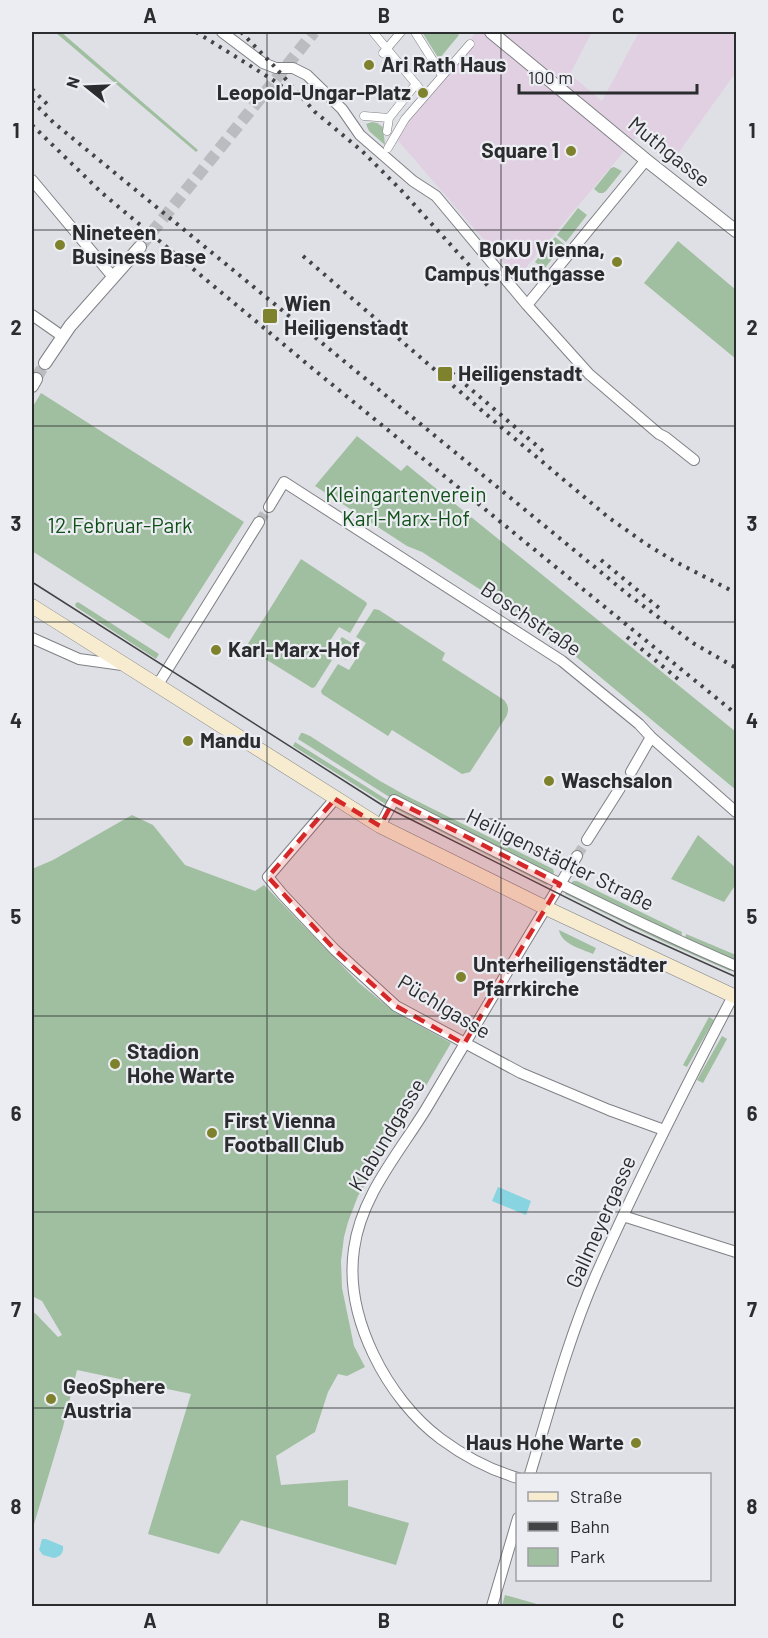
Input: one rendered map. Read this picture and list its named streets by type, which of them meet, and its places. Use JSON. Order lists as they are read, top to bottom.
{
  "streets": {
    "street": [
      "Muthgasse",
      "Boschstraße",
      "Heiligenstädter Straße",
      "Püchlgasse",
      "Klabundgasse",
      "Gallmeyergasse"
    ]
  },
  "crossings": [
    ["Heiligenstädter Straße", "Klabundgasse"],
    ["Püchlgasse", "Klabundgasse"],
    ["Püchlgasse", "Gallmeyergasse"]
  ],
  "parks": ["Kleingartenverein Karl-Marx-Hof", "12.Februar-Park"],
  "places": {
    "other": [
      "Ari Rath Haus",
      "Leopold-Ungar-Platz",
      "Square 1",
      "Nineteen Business Base",
      "BOKU Vienna, Campus Muthgasse",
      "Karl-Marx-Hof",
      "Mandu",
      "Waschsalon",
      "Unterheiligenstädter Pfarrkirche",
      "Stadion Hohe Warte",
      "First Vienna Football Club",
      "GeoSphere Austria",
      "Haus Hohe Warte"
    ],
    "transit": ["Wien Heiligenstadt", "Heiligenstadt"]
  },
  "legend": ["Straße", "Bahn", "Park"],
  "scale_bar": "100 m",
  "north": "left",
  "grid": {
    "columns": ["A", "B", "C"],
    "rows": [
      "1",
      "2",
      "3",
      "4",
      "5",
      "6",
      "7",
      "8"
    ]
  }
}
